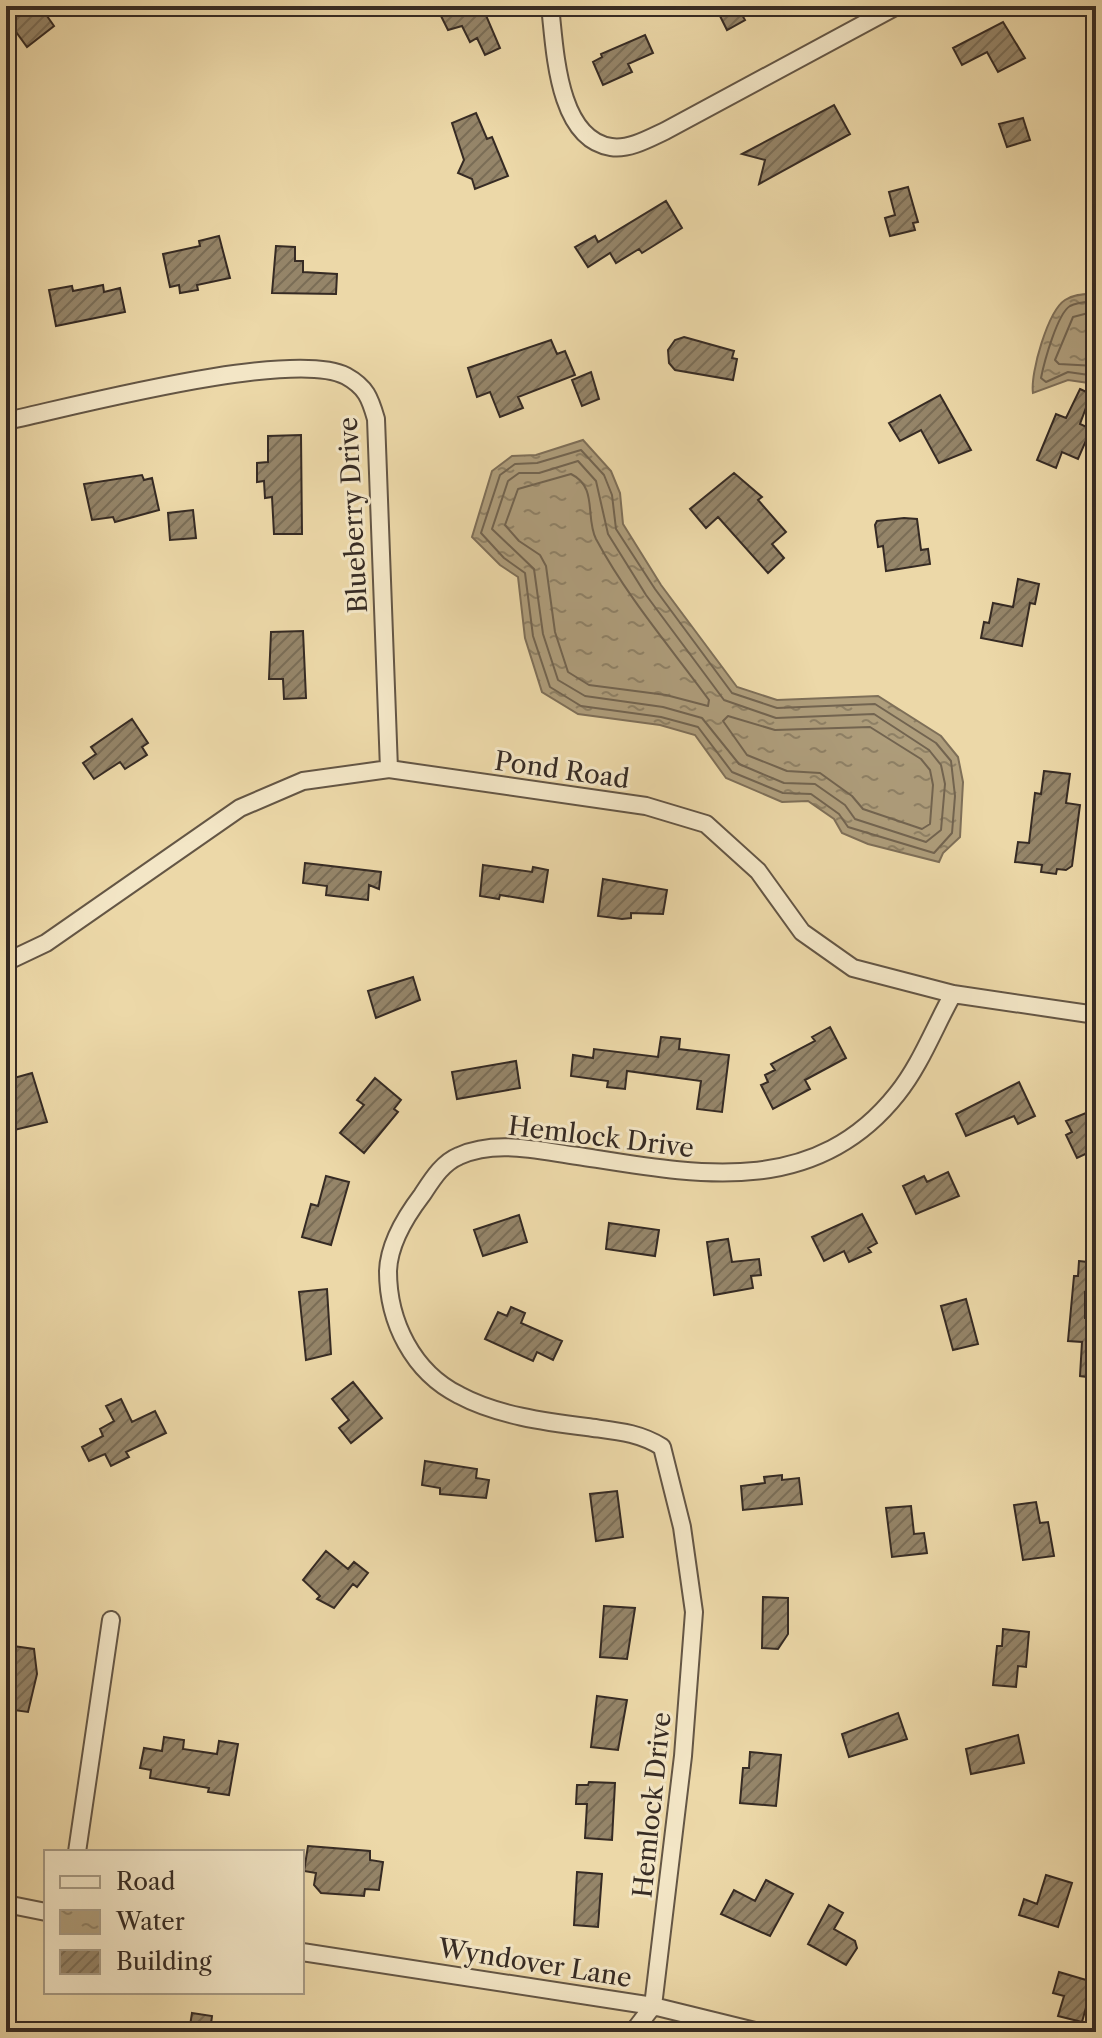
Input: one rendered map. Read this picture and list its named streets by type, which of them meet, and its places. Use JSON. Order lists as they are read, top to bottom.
{
  "streets": {
    "street": [
      "Blueberry Drive",
      "Pond Road",
      "Hemlock Drive",
      "Wyndover Lane"
    ]
  },
  "crossings": [
    ["Blueberry Drive", "Pond Road"],
    ["Pond Road", "Hemlock Drive"],
    ["Hemlock Drive", "Wyndover Lane"]
  ],
  "legend": ["Road", "Water", "Building"]
}
